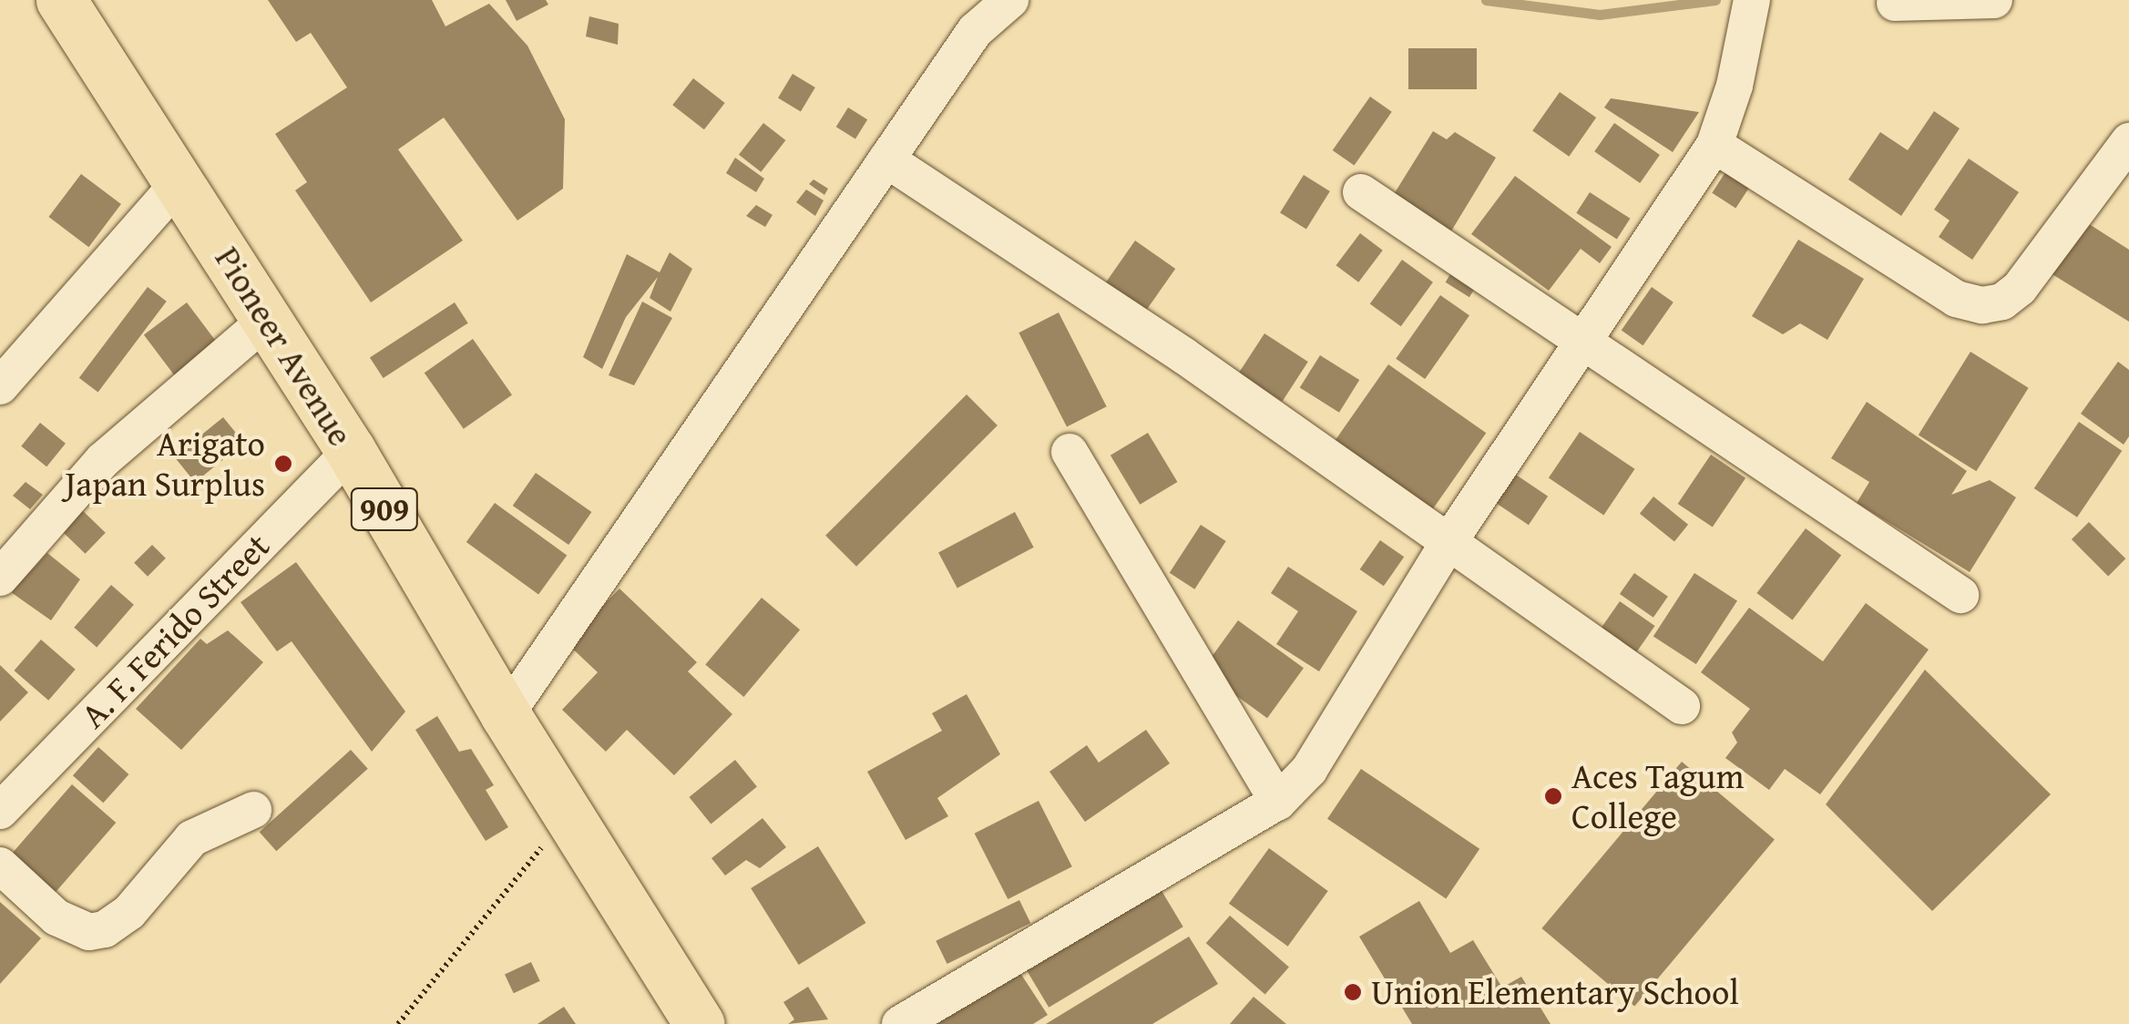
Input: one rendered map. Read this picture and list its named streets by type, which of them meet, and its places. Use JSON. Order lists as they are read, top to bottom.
{
  "streets": {
    "highway": ["Pioneer Avenue", "909"],
    "street": ["A. F. Ferido Street"]
  },
  "crossings": [
    ["Pioneer Avenue", "A. F. Ferido Street"]
  ],
  "places": ["Arigato Japan Surplus", "Aces Tagum College", "Union Elementary School"]
}
